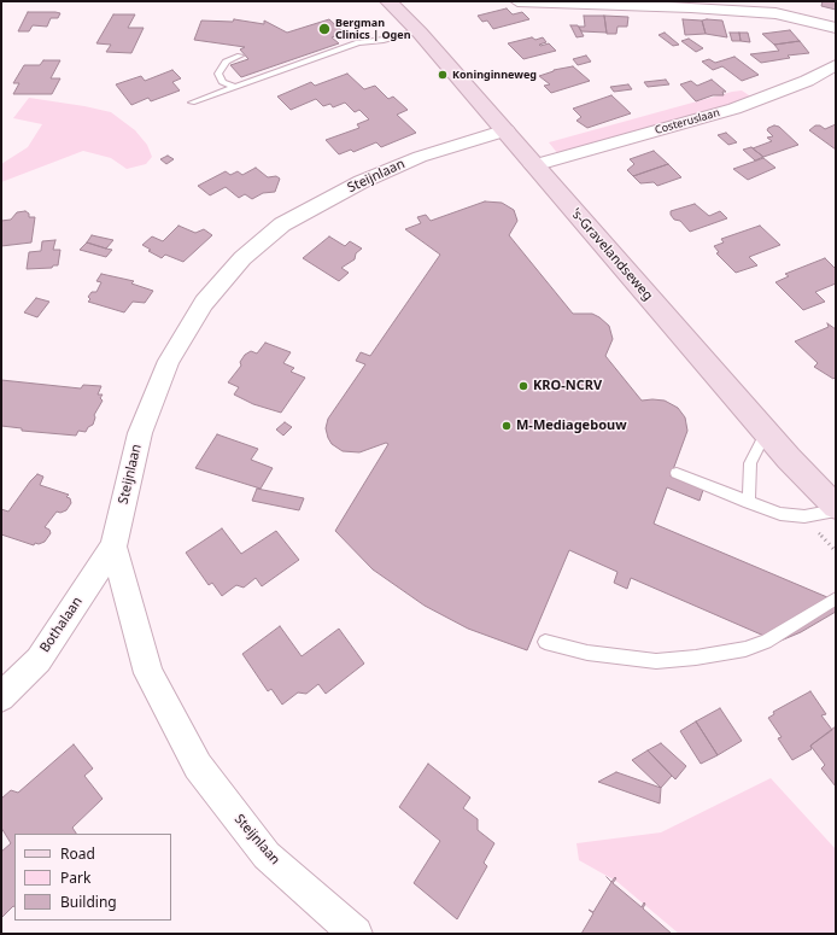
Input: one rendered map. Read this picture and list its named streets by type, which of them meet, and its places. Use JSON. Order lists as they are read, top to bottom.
{
  "streets": {
    "main road": ["'s-Gravelandseweg"],
    "street": ["Costeruslaan", "Steijnlaan", "Bothalaan"]
  },
  "crossings": [
    ["Costeruslaan", "'s-Gravelandseweg"],
    ["Steijnlaan", "'s-Gravelandseweg"],
    ["Steijnlaan", "Bothalaan"]
  ],
  "places": [
    "Bergman Clinics | Ogen",
    "Koninginneweg",
    "KRO-NCRV",
    "M-Mediagebouw"
  ],
  "legend": ["Road", "Park", "Building"]
}
